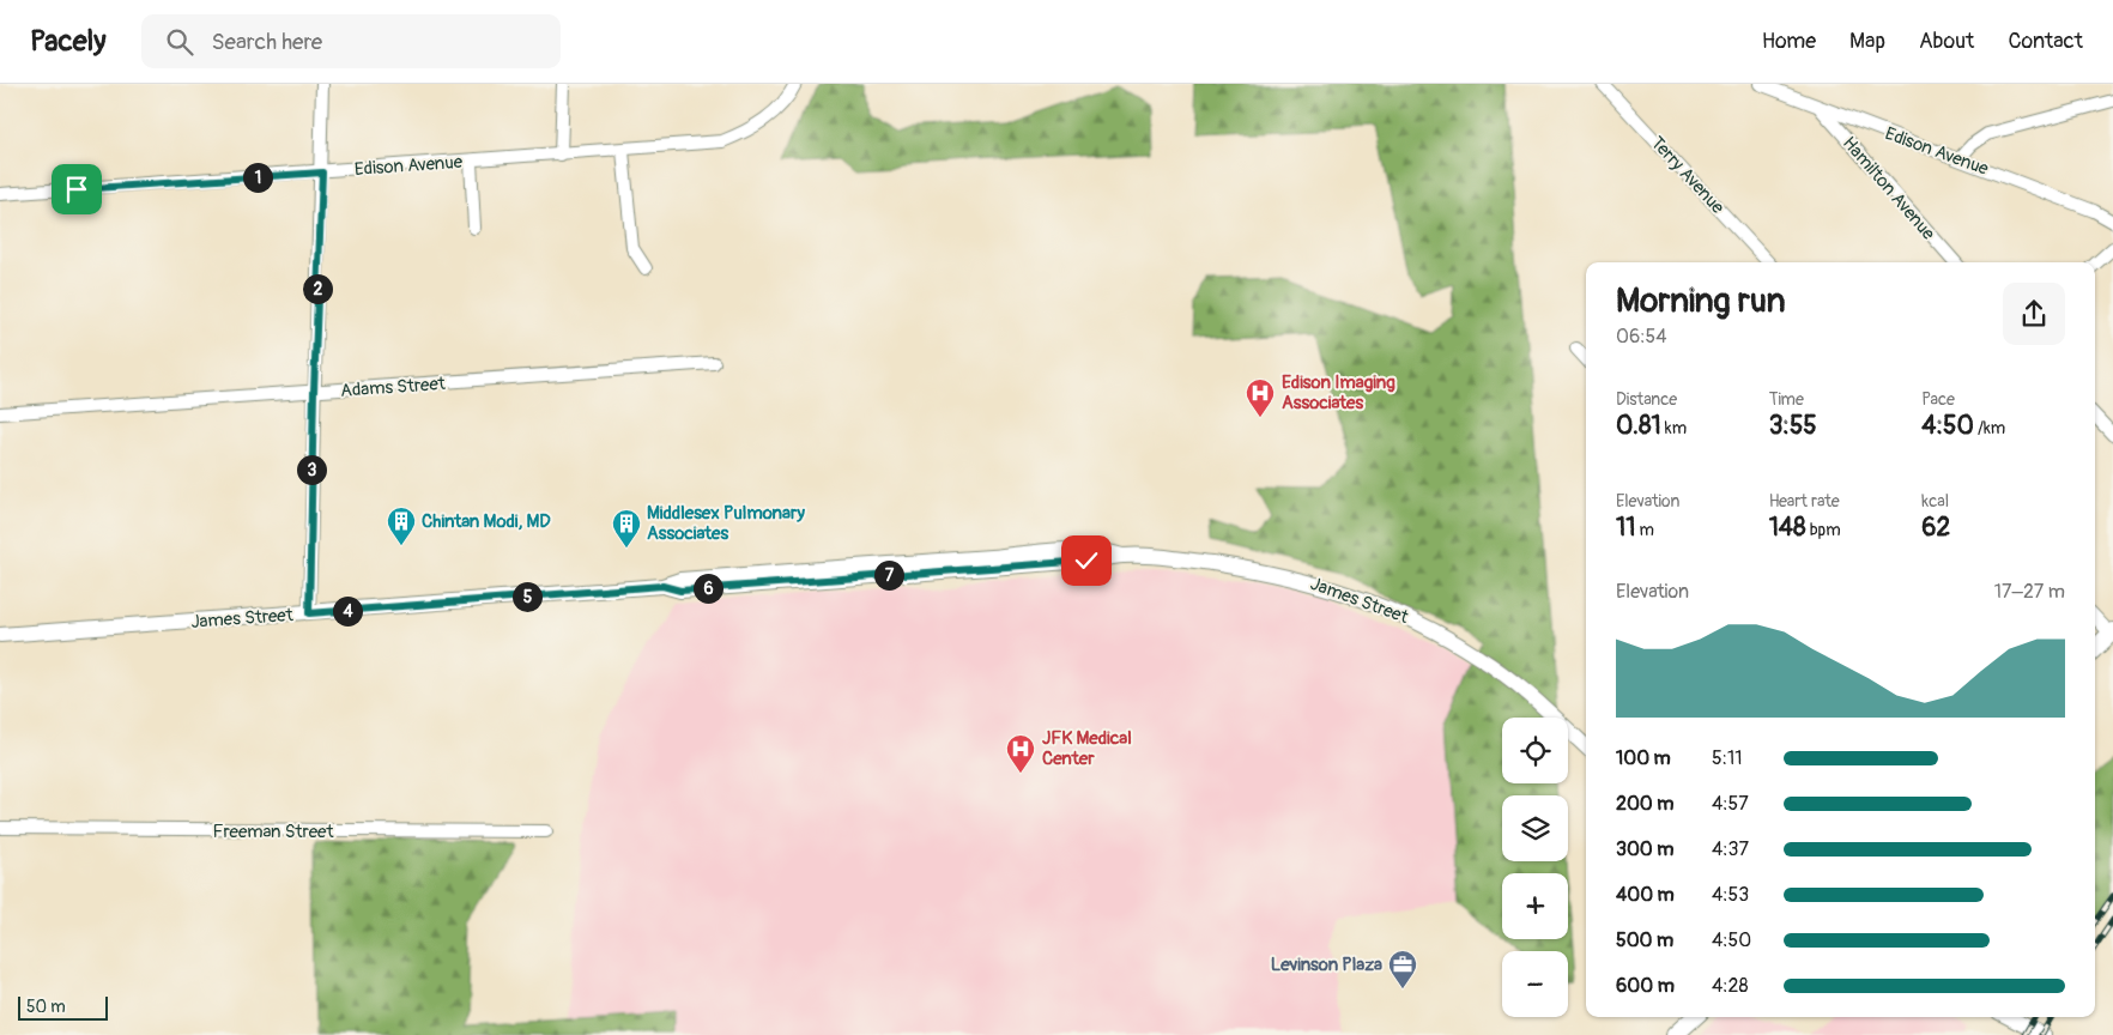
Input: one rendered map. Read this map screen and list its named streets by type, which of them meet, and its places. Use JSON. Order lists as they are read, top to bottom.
{
  "streets": {
    "street": [
      "Edison Avenue",
      "Terry Avenue",
      "Hamilton Avenue",
      "Adams Street",
      "James Street",
      "Freeman Street"
    ]
  },
  "crossings": [
    ["Edison Avenue", "Hamilton Avenue"]
  ],
  "places": {
    "hospital": ["Edison Imaging Associates", "JFK Medical Center"],
    "building": ["Chintan Modi, MD", "Middlesex Pulmonary Associates"],
    "office": ["Levinson Plaza"]
  },
  "scale_bar": "50 m",
  "page": {
    "header": "Pacely",
    "search": "Search here",
    "nav": [
      "Home",
      "Map",
      "About",
      "Contact"
    ],
    "pins": [
      "1",
      "2",
      "3",
      "7",
      "6",
      "5",
      "4"
    ],
    "heading": ["Morning run", "06:54"],
    "stats": [
      ["Distance", "0.81 km"],
      ["Time", "3:55"],
      ["Pace", "4:50 /km"],
      ["Elevation", "11 m"],
      ["Heart rate", "148 bpm"],
      ["kcal", "62"]
    ],
    "chart": ["Elevation", "17–27 m"],
    "map_buttons": ["+", "−"],
    "list": [
      {
        "name": "100 m",
        "note": "5:11"
      },
      {
        "name": "200 m",
        "note": "4:57"
      },
      {
        "name": "300 m",
        "note": "4:37"
      },
      {
        "name": "400 m",
        "note": "4:53"
      },
      {
        "name": "500 m",
        "note": "4:50"
      },
      {
        "name": "600 m",
        "note": "4:28"
      }
    ],
    "scale": "50 m"
  }
}
